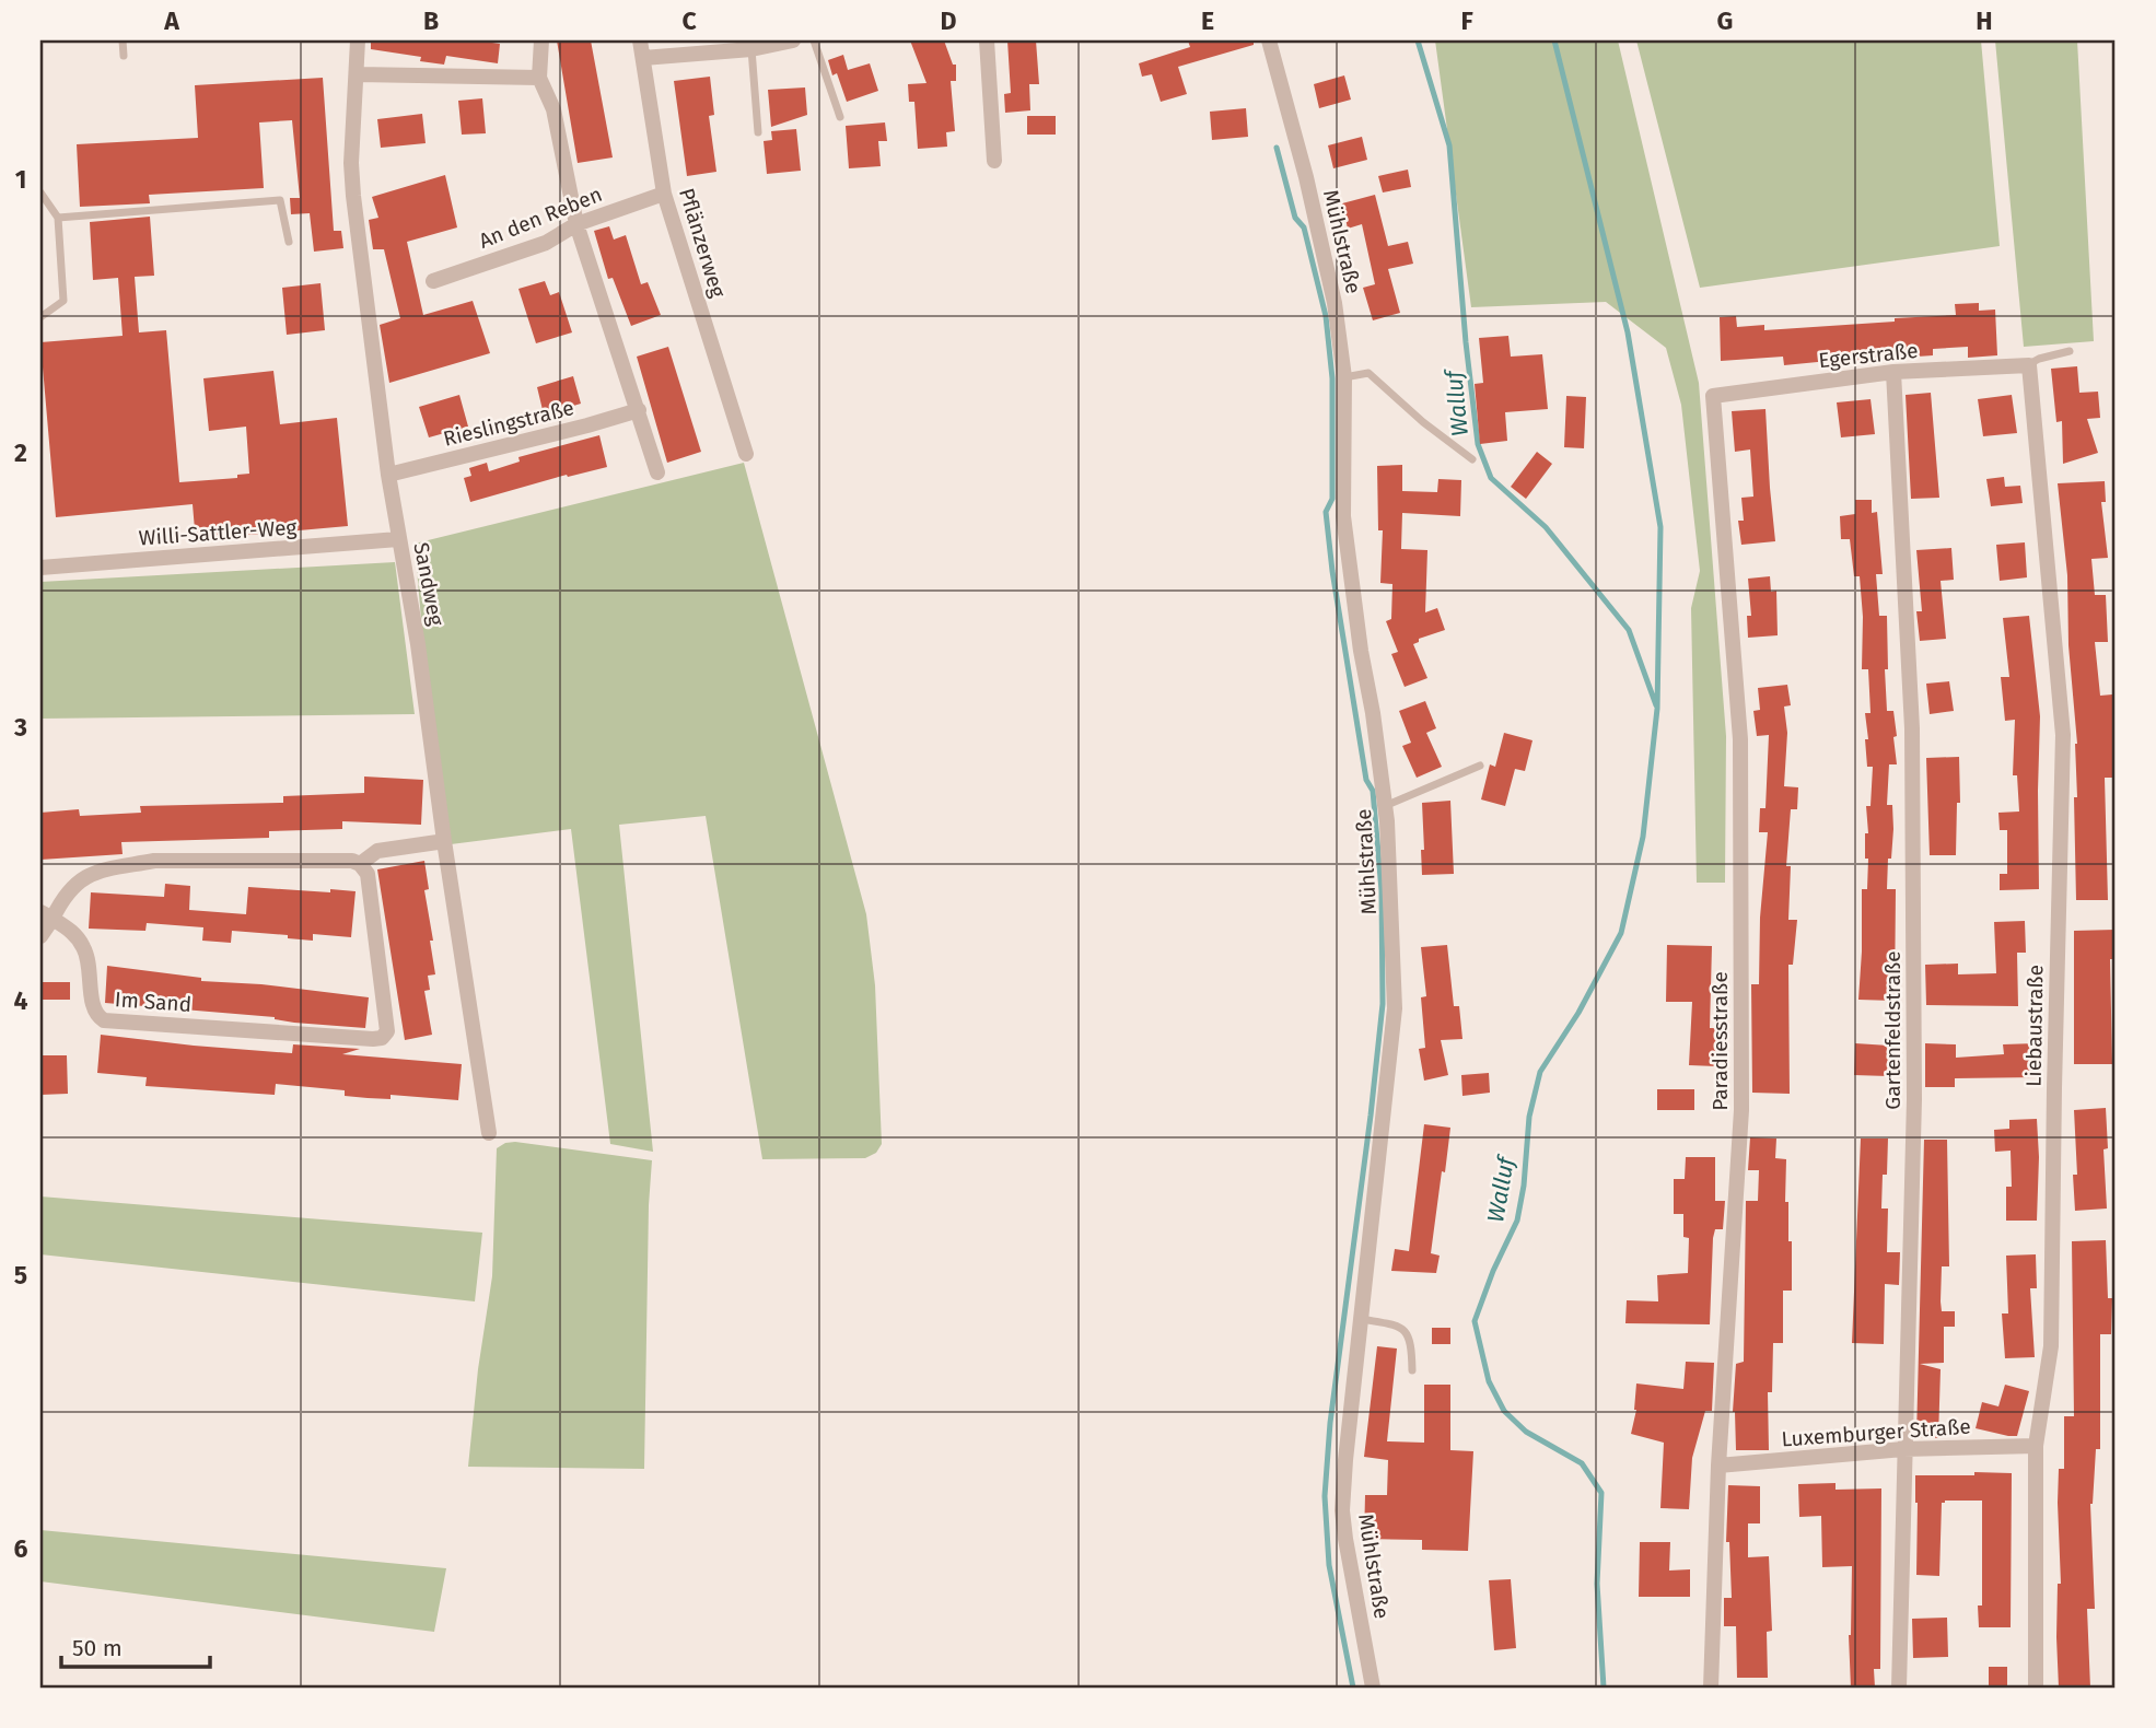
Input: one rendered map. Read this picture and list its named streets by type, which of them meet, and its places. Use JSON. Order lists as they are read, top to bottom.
{
  "streets": {
    "street": [
      "An den Reben",
      "Mühlstraße",
      "Pflänzerweg",
      "Egerstraße",
      "Rieslingstraße",
      "Willi-Sattler-Weg",
      "Sandweg",
      "Im Sand",
      "Liebaustraße",
      "Gartenfeldstraße",
      "Paradiesstraße",
      "Luxemburger Straße"
    ]
  },
  "crossings": [
    ["An den Reben", "Pflänzerweg"],
    ["Egerstraße", "Liebaustraße"],
    ["Egerstraße", "Gartenfeldstraße"],
    ["Egerstraße", "Paradiesstraße"],
    ["Rieslingstraße", "Sandweg"],
    ["Willi-Sattler-Weg", "Sandweg"],
    ["Liebaustraße", "Luxemburger Straße"],
    ["Gartenfeldstraße", "Luxemburger Straße"],
    ["Paradiesstraße", "Luxemburger Straße"]
  ],
  "water": ["Walluf"],
  "scale_bar": "50 m",
  "grid": {
    "columns": [
      "A",
      "B",
      "C",
      "D",
      "E",
      "F",
      "G",
      "H"
    ],
    "rows": [
      "1",
      "2",
      "3",
      "4",
      "5",
      "6"
    ]
  }
}
